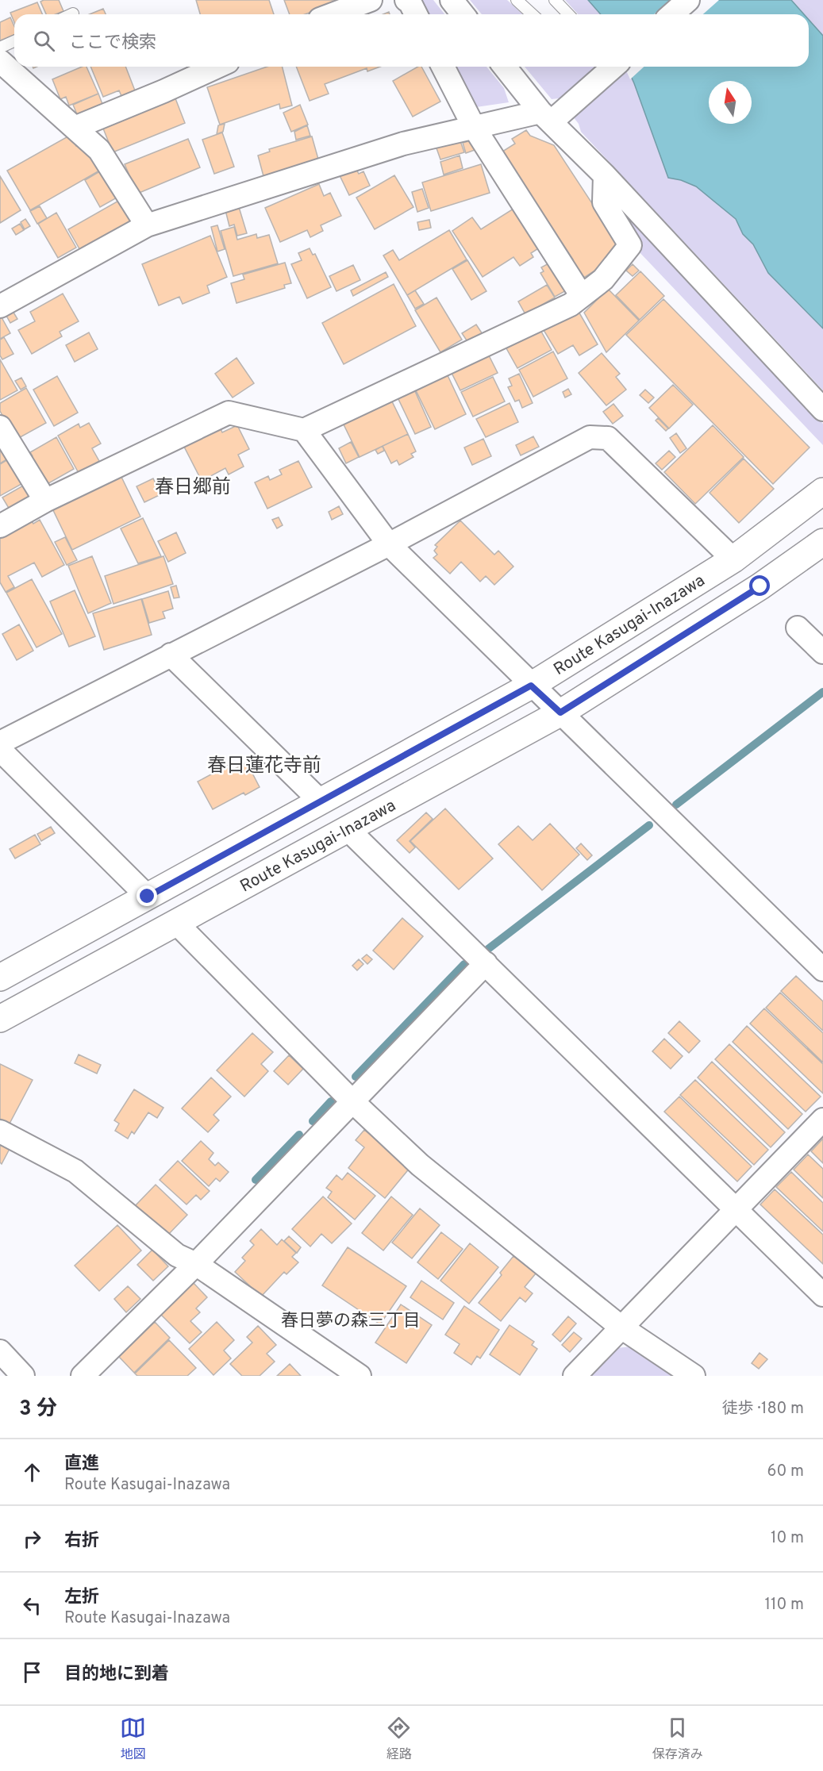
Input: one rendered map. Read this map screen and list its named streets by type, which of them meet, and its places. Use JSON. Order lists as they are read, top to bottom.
{
  "streets": {
    "main road": ["Route Kasugai-Inazawa"]
  },
  "districts": ["春日郷前", "春日蓮花寺前", "春日夢の森三丁目"],
  "north": "top",
  "page": {
    "search": "ここで検索",
    "heading": ["3 分", "徒歩 · 180 m"],
    "list": [
      ["直進", "Route Kasugai-Inazawa", "60 m"],
      ["右折", "10 m"],
      ["左折", "Route Kasugai-Inazawa", "110 m"],
      "目的地に到着"
    ],
    "nav": ["地図", "経路", "保存済み"]
  }
}
